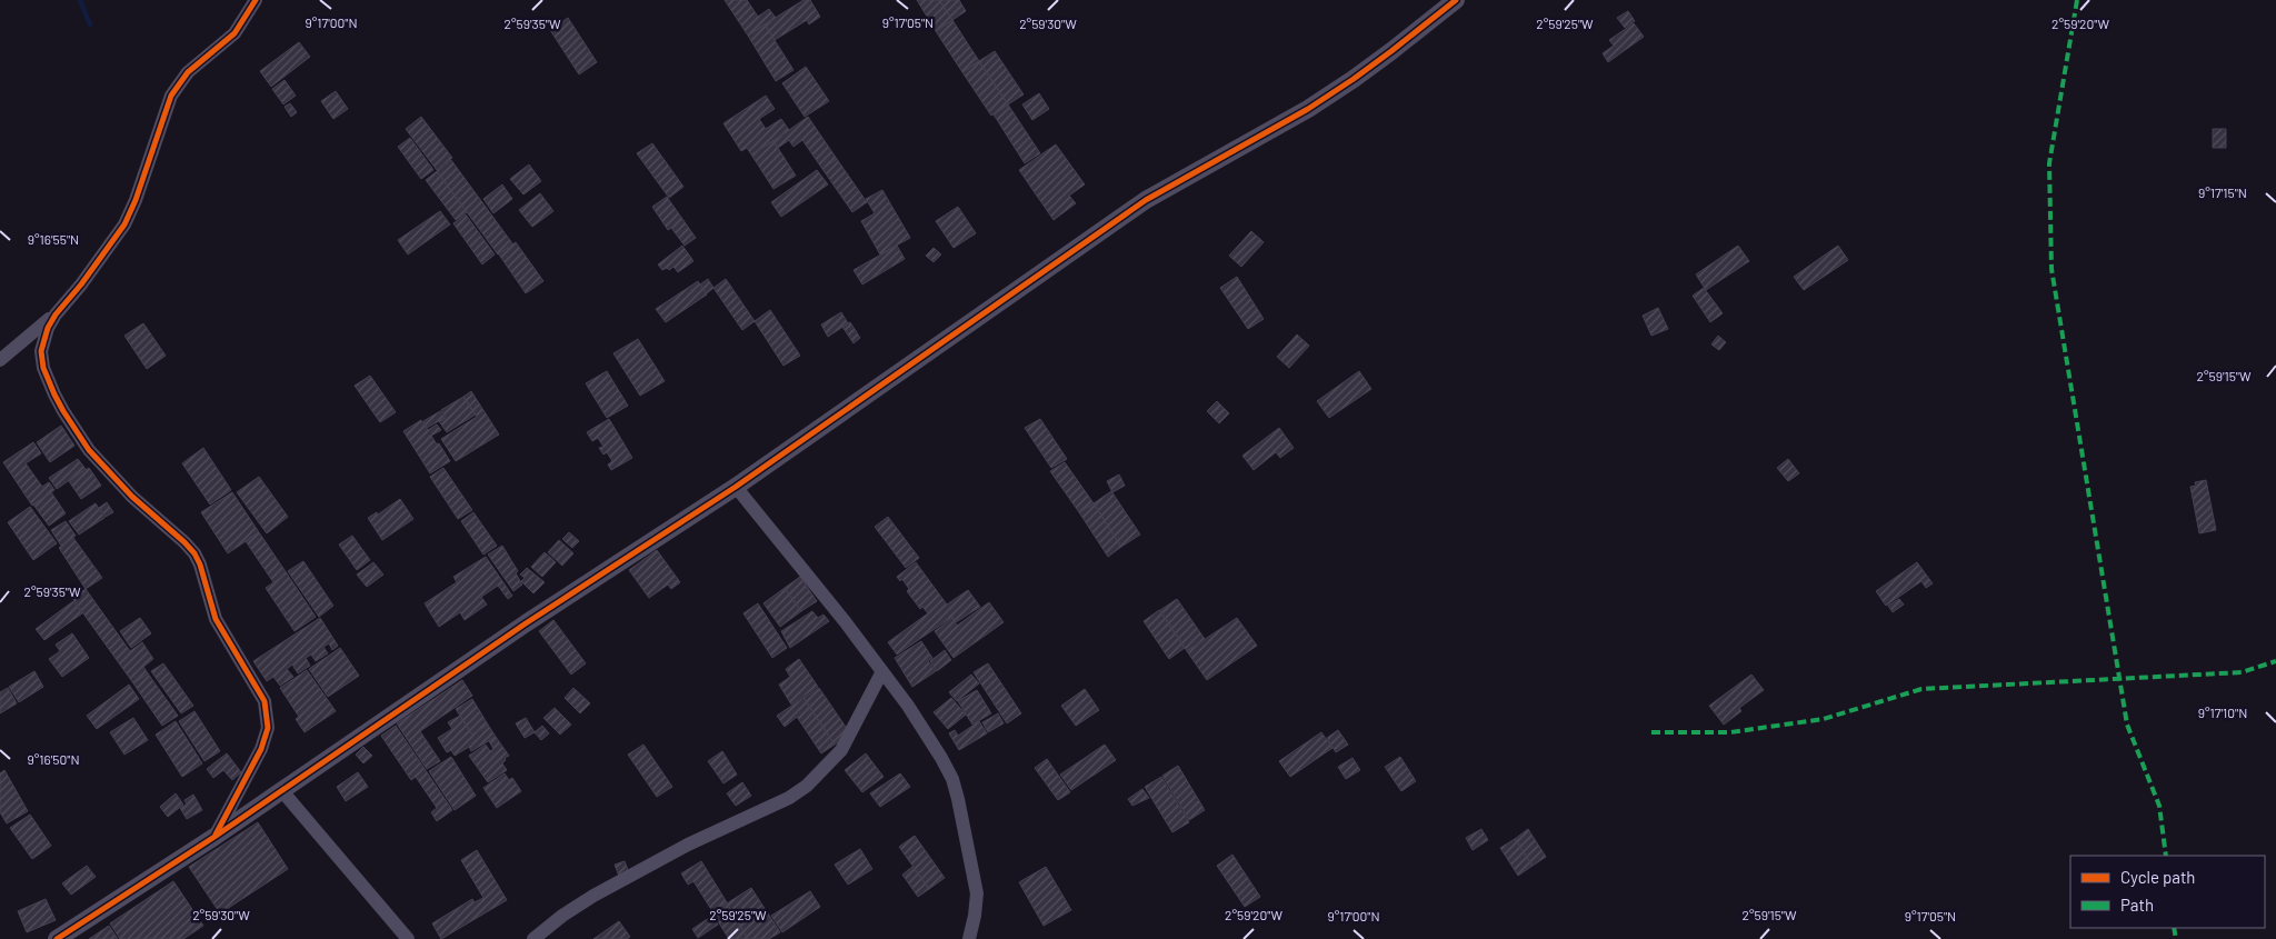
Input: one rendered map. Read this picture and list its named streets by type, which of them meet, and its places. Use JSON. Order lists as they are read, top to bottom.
{
  "legend": ["Cycle path", "Path"],
  "coordinates": [
    "9°17'00\"N",
    "9°17'05\"N",
    "2°59'35\"W",
    "2°59'30\"W",
    "2°59'25\"W",
    "2°59'20\"W",
    "9°17'15\"N",
    "9°16'55\"N",
    "2°59'15\"W",
    "9°17'10\"N",
    "9°16'50\"N"
  ]
}
